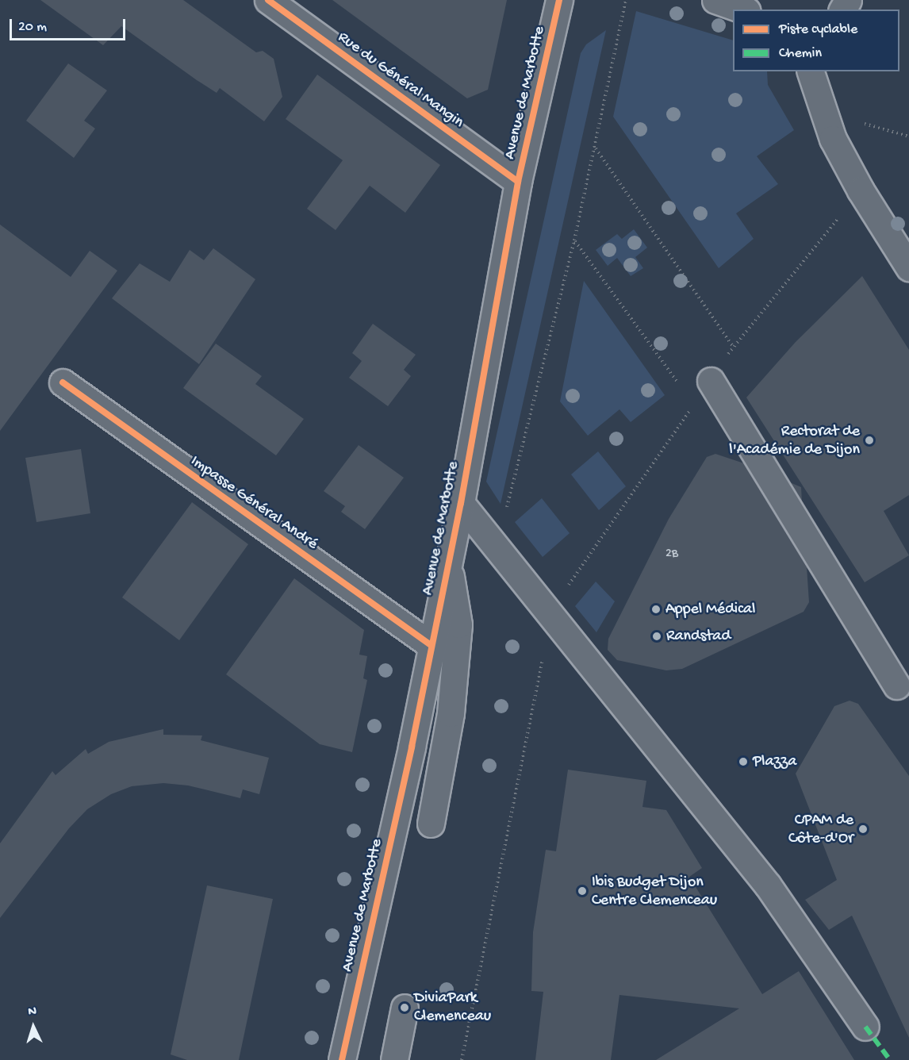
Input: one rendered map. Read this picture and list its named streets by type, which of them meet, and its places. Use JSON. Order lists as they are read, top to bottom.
{
  "streets": {
    "street": ["Rue du Général Mangin", "Avenue de Marbotte", "Impasse Général André"]
  },
  "crossings": [
    ["Rue du Général Mangin", "Avenue de Marbotte"],
    ["Avenue de Marbotte", "Impasse Général André"]
  ],
  "places": [
    "Rectorat de l'Académie de Dijon",
    "Appel Médical",
    "Randstad",
    "Plazza",
    "CPAM de Côte-d'Or",
    "Ibis Budget Dijon Centre Clemenceau",
    "DiviaPark Clemenceau"
  ],
  "house_numbers": ["2B"],
  "legend": ["Piste cyclable", "Chemin"],
  "scale_bar": "20 m",
  "north": "top"
}
